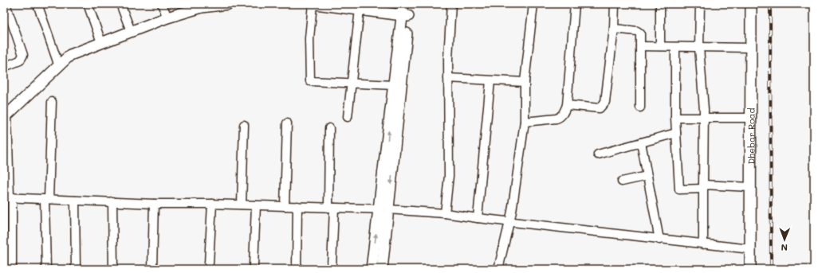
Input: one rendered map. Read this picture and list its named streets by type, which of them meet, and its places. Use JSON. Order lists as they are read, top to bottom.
{
  "streets": {
    "street": ["Dhebar Road"]
  },
  "north": "bottom"
}
